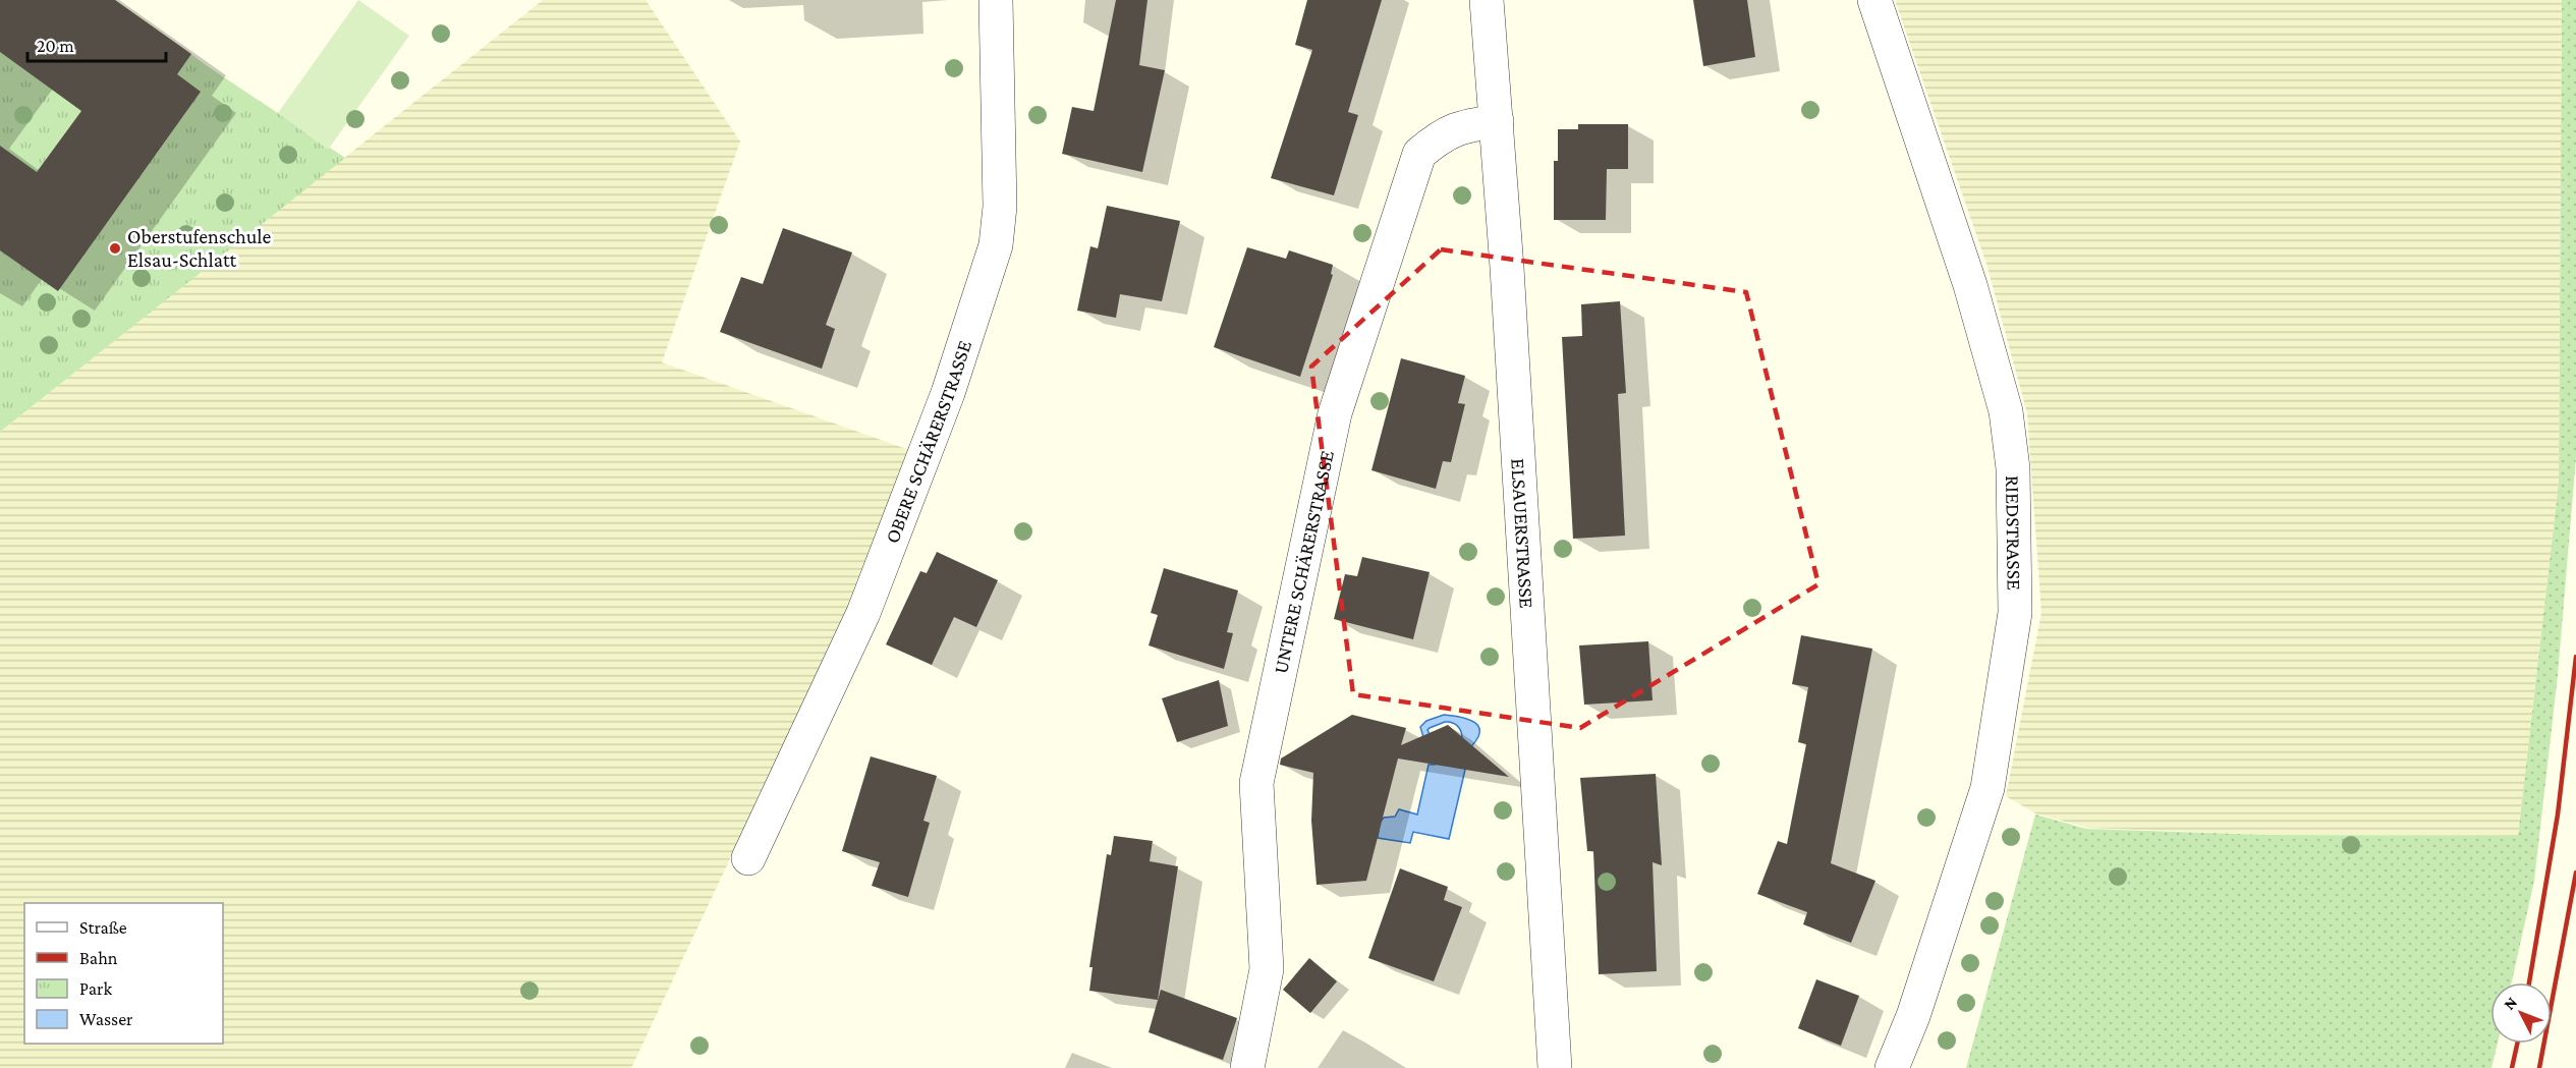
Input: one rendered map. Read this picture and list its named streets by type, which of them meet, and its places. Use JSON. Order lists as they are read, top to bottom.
{
  "streets": {
    "street": [
      "OBERE SCHÄRERSTRASSE",
      "RIEDSTRASSE",
      "ELSAUERSTRASSE",
      "UNTERE SCHÄRERSTRASSE"
    ]
  },
  "crossings": [
    ["ELSAUERSTRASSE", "UNTERE SCHÄRERSTRASSE"]
  ],
  "places": ["Oberstufenschule Elsau-Schlatt"],
  "legend": [
    "Straße",
    "Bahn",
    "Park",
    "Wasser"
  ],
  "scale_bar": "20 m",
  "north": "top left"
}
